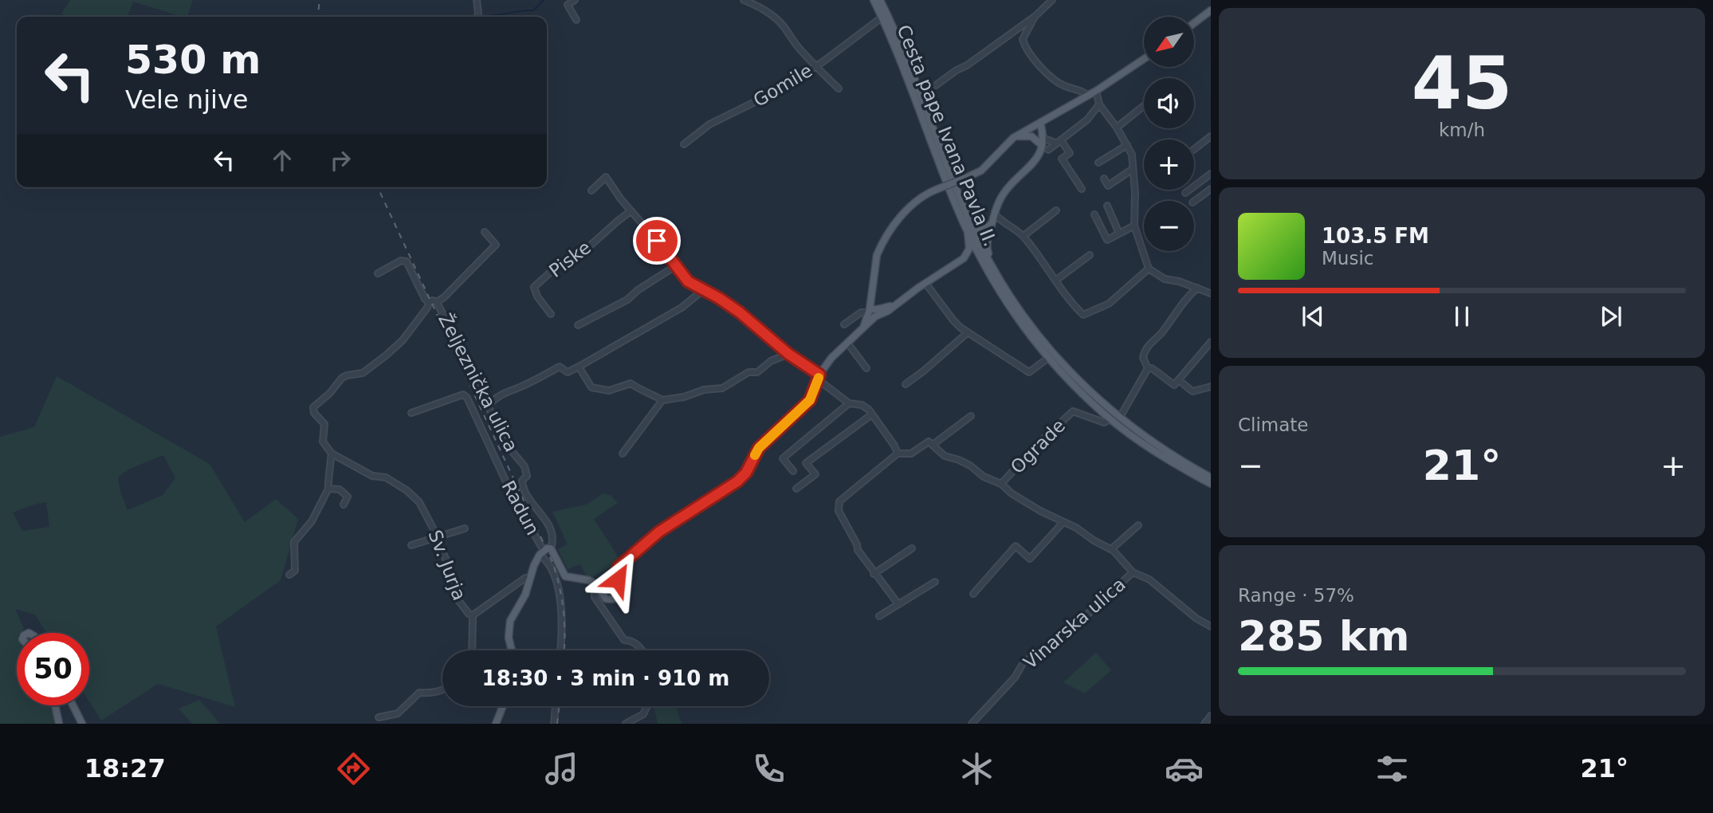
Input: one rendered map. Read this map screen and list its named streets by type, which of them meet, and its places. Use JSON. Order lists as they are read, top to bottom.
{
  "streets": {
    "main road": ["Cesta pape Ivana Pavla II."],
    "street": [
      "Gomile",
      "Piske",
      "Željeznička ulica",
      "Ograde",
      "Radun",
      "Sv. Jurja",
      "Vinarska ulica"
    ]
  },
  "crossings": [
    ["Željeznička ulica", "Radun"]
  ],
  "north": "bottom left",
  "page": {
    "tile": [
      ["45", "km/h"],
      "Climate",
      ["Range · 57%", "285 km"]
    ],
    "map_buttons": ["+", "−"],
    "turn": ["530 m", "Vele njive"],
    "song": ["103.5 FM", "Music"],
    "heat": ["−", "21°", "+"],
    "limit": "50",
    "trip": "18:30 · 3 min · 910 m",
    "tabs": ["18:27", "21°"]
  }
}
